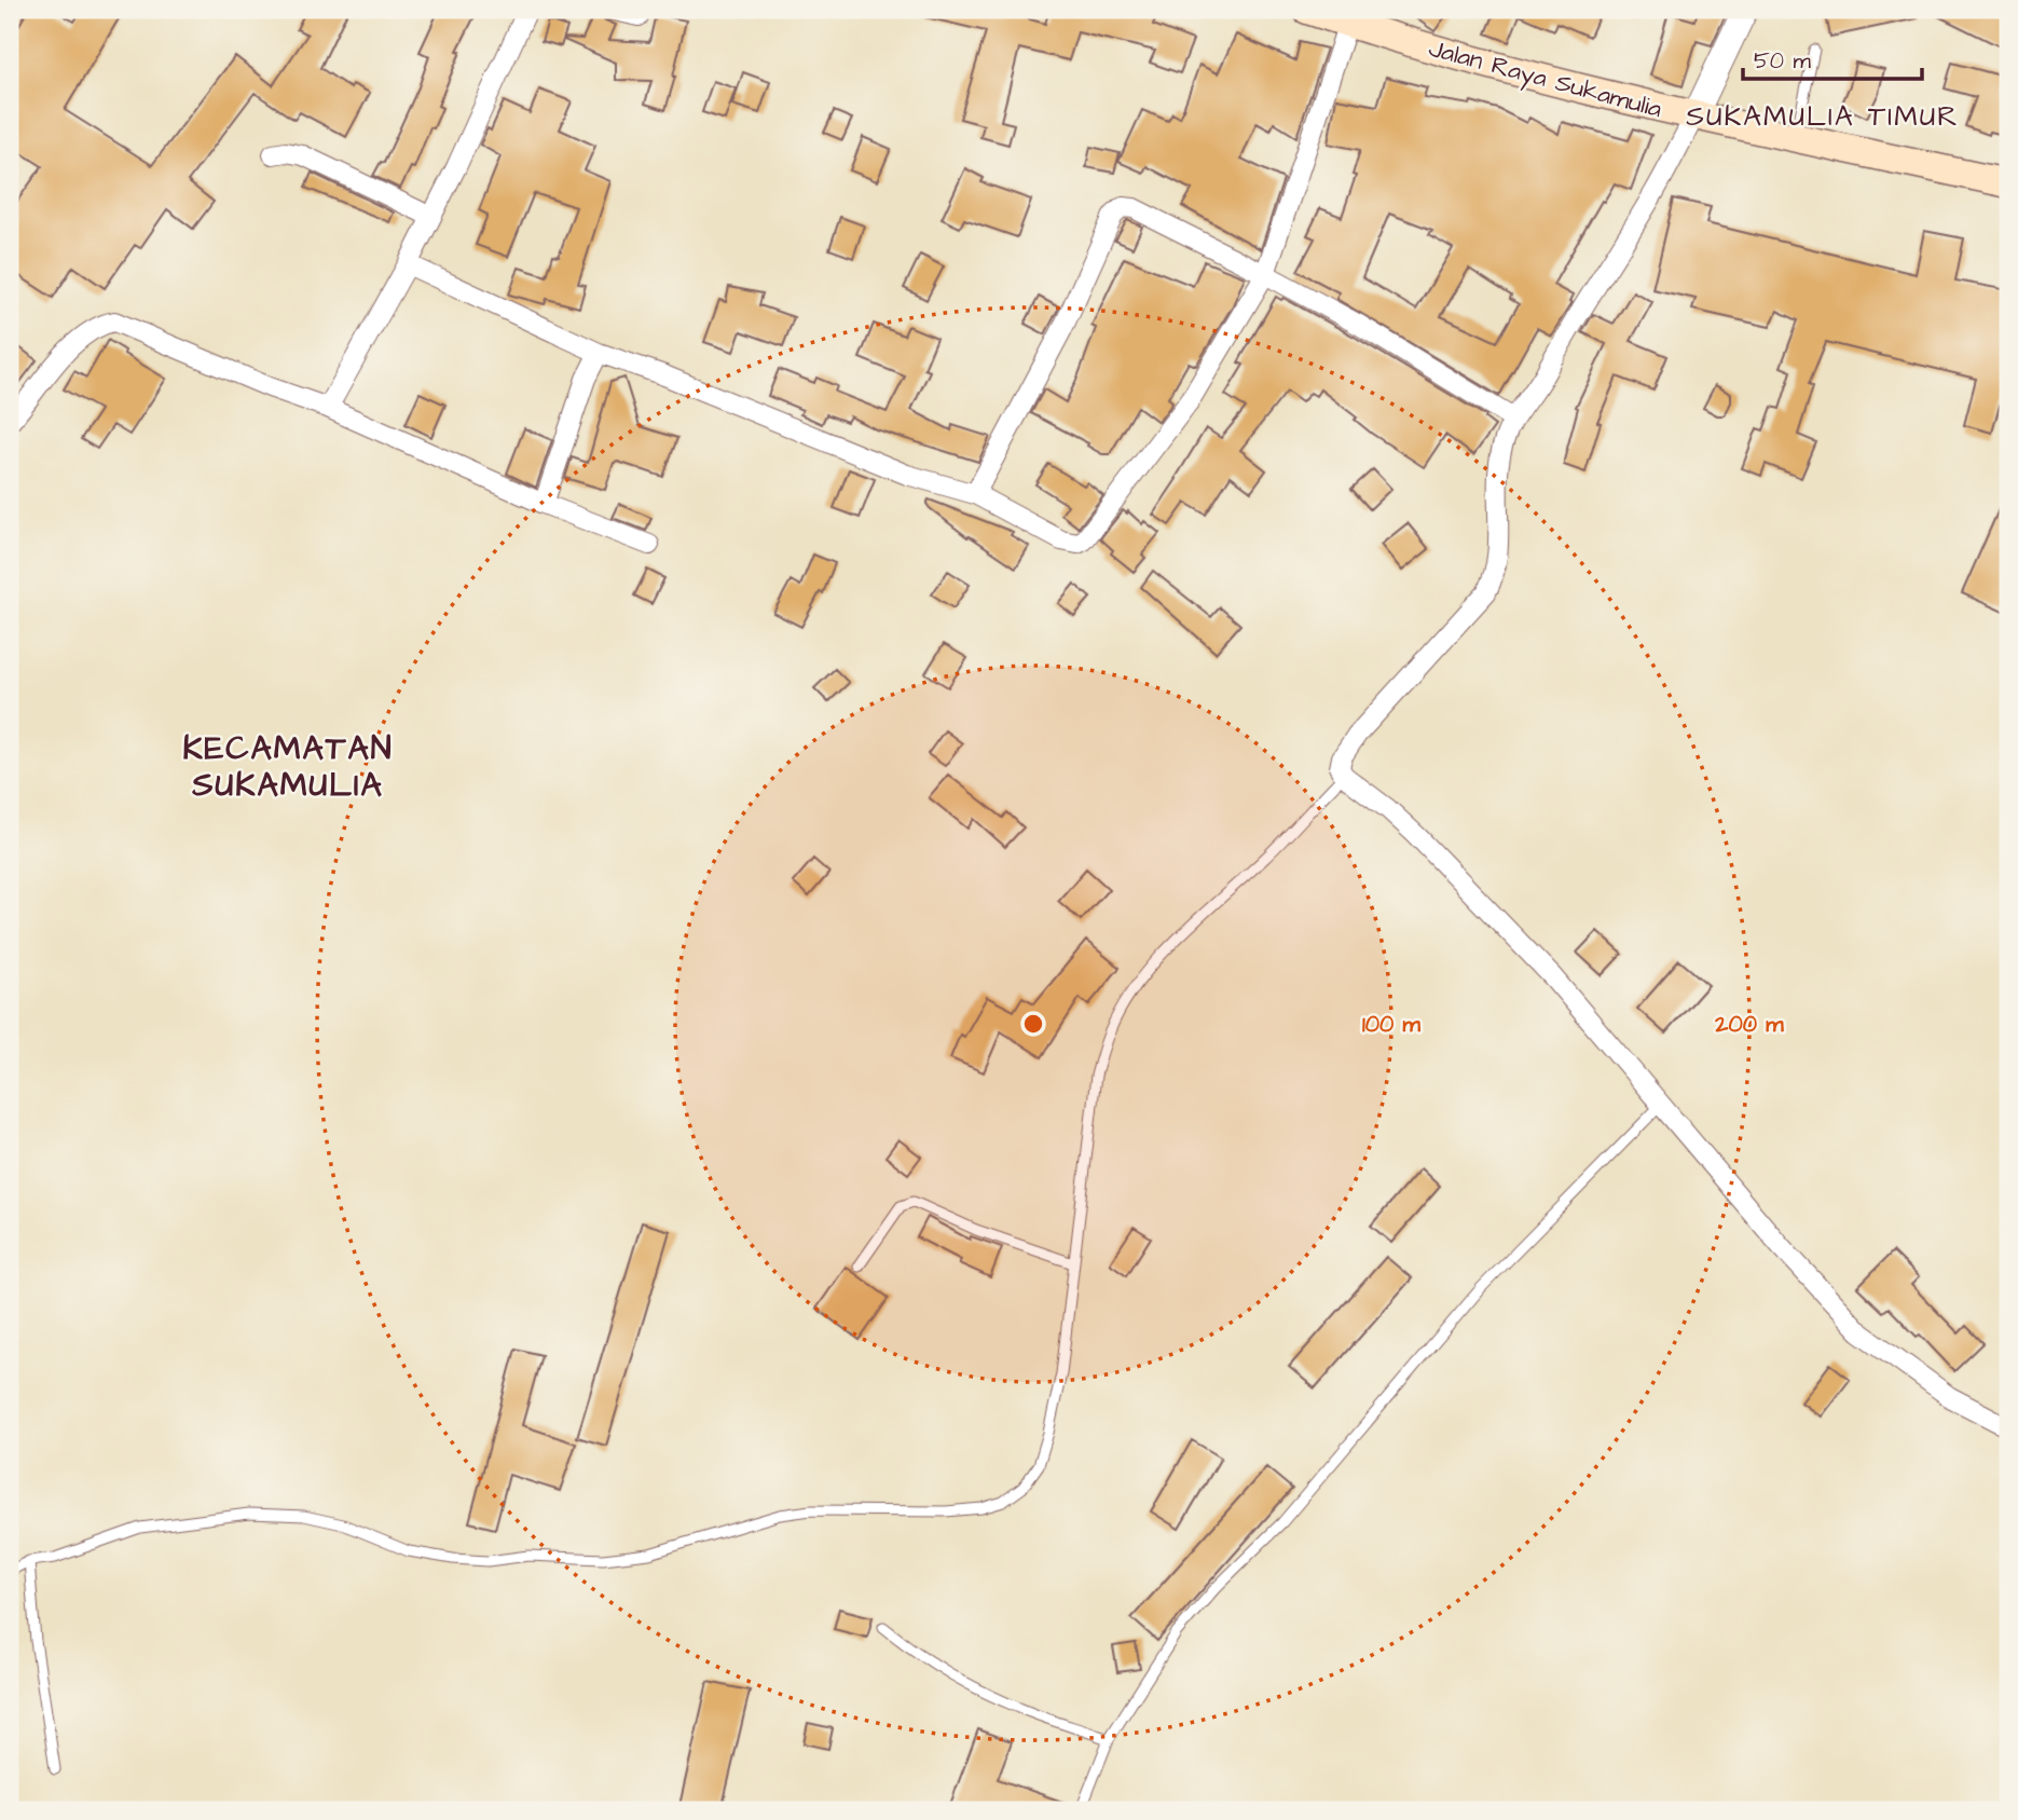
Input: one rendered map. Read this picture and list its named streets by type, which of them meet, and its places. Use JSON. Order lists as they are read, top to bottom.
{
  "streets": {
    "main road": ["Jalan Raya Sukamulia"]
  },
  "districts": ["SUKAMULIA TIMUR", "KECAMATAN SUKAMULIA"],
  "scale_bar": "50 m",
  "rings": ["100 m", "200 m"]
}
